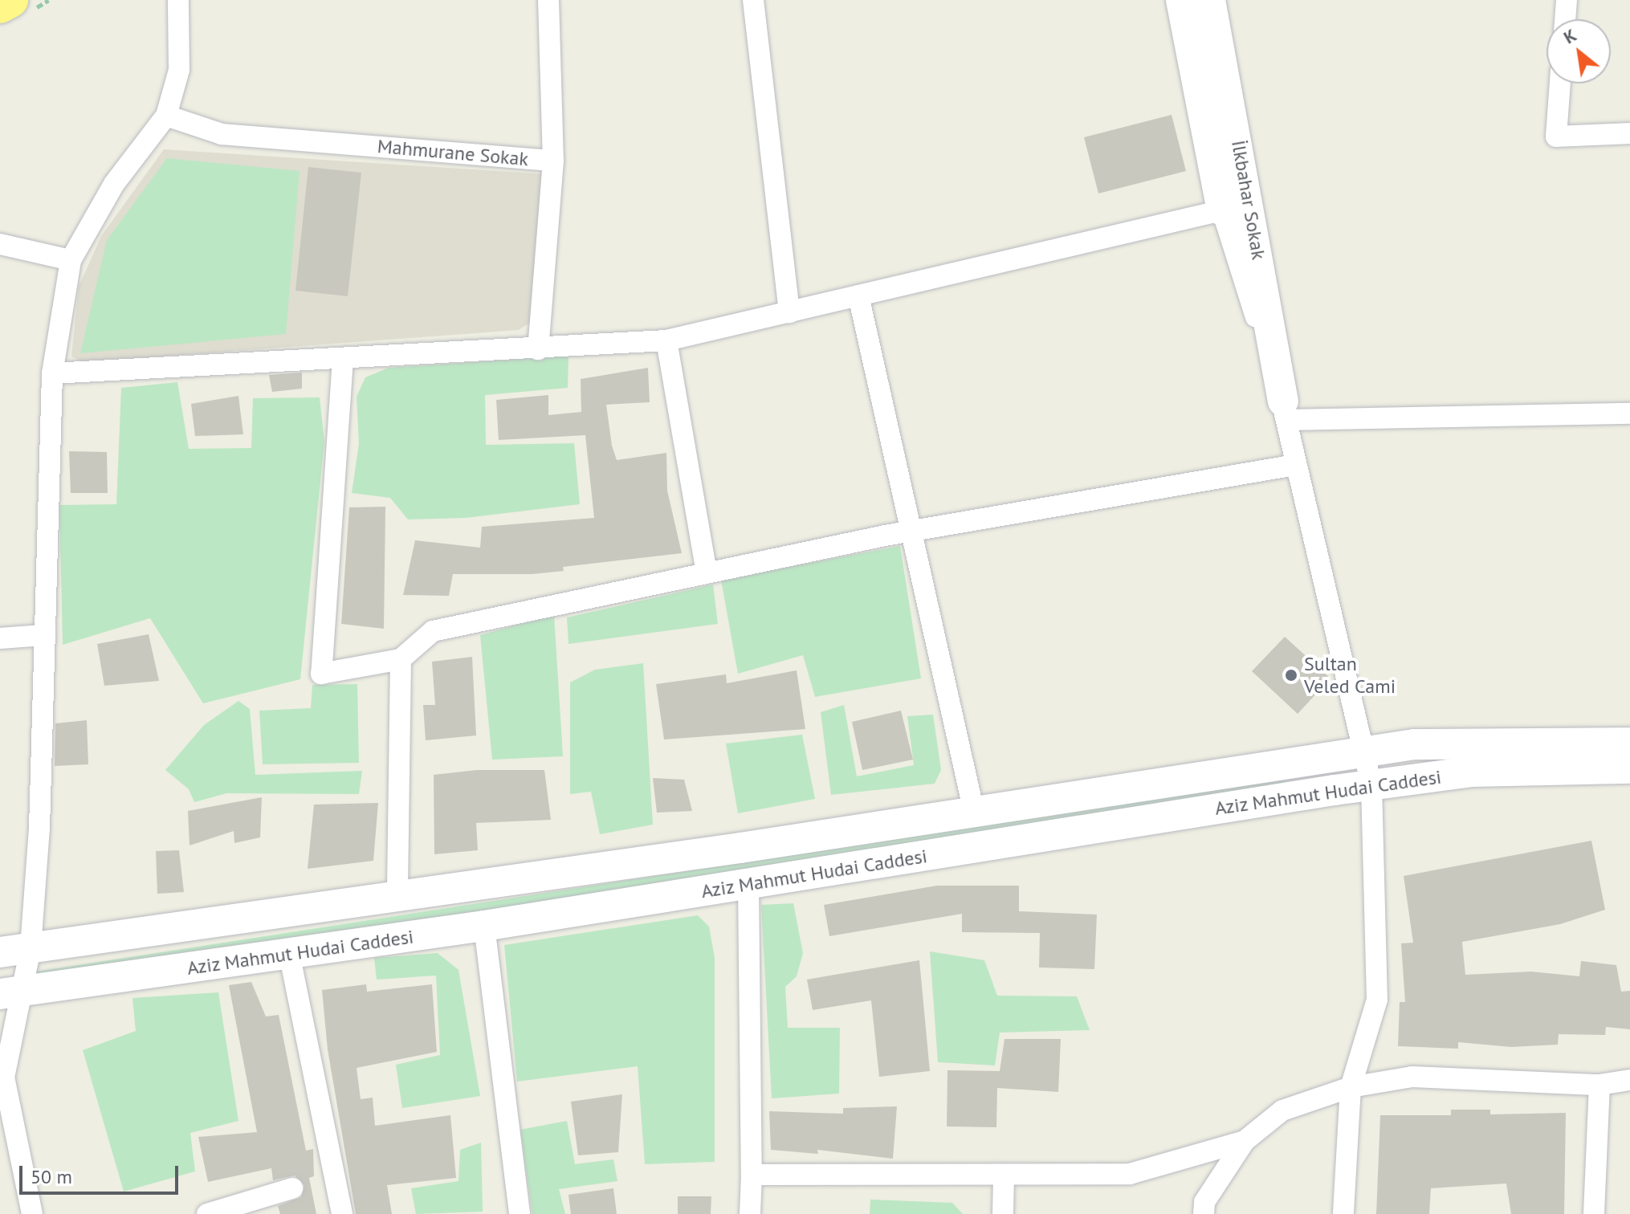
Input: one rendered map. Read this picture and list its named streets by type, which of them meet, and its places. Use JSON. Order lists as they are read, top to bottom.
{
  "streets": {
    "street": ["Mahmurane Sokak", "İlkbahar Sokak", "Aziz Mahmut Hudai Caddesi"]
  },
  "places": ["Sultan Veled Cami"],
  "scale_bar": "50 m",
  "north": "top left"
}
